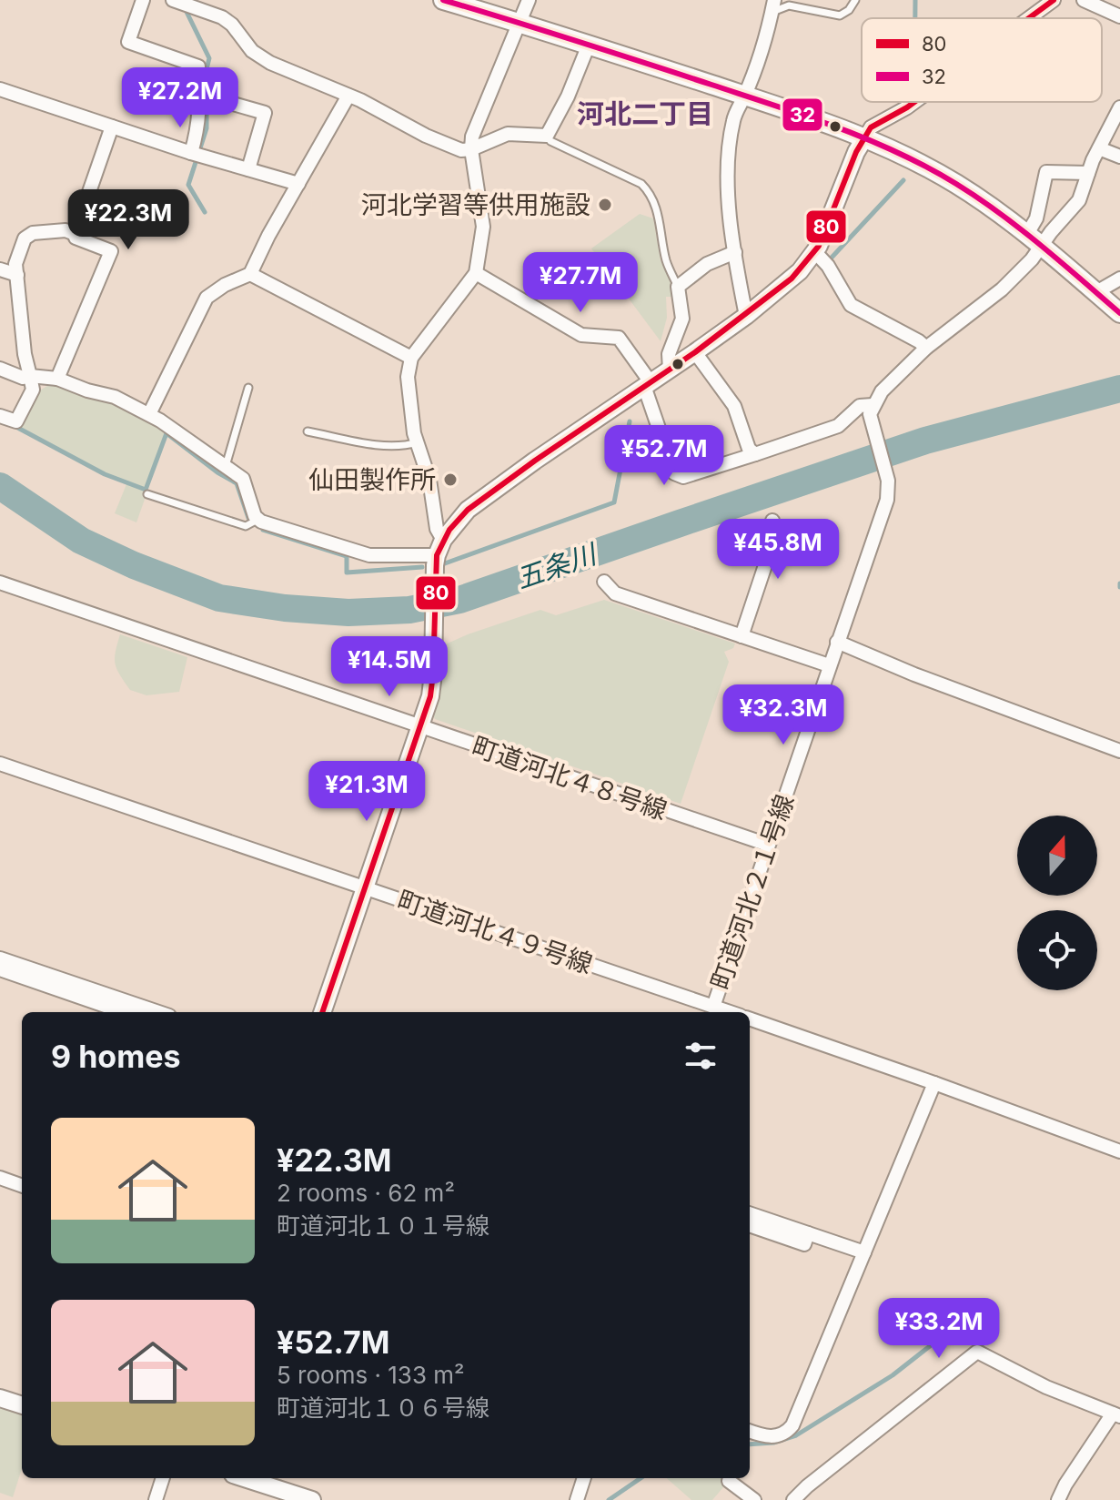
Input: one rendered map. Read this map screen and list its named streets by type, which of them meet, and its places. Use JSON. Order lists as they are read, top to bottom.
{
  "streets": {
    "street": ["町道河北４８号線", "町道河北２１号線", "町道河北４９号線"]
  },
  "crossings": [
    ["町道河北４８号線", "町道河北２１号線"],
    ["町道河北２１号線", "町道河北４９号線"]
  ],
  "districts": ["河北二丁目"],
  "water": ["五条川"],
  "places": ["河北学習等供用施設", "仙田製作所"],
  "lines": ["transit line 80", "transit line 32"],
  "legend": ["80", "32"],
  "north": "top",
  "page": {
    "price": [
      "¥27.2M",
      "¥22.3M",
      "¥27.7M",
      "¥52.7M",
      "¥45.8M",
      "¥14.5M",
      "¥32.3M",
      "¥21.3M",
      "¥33.2M"
    ],
    "heading": "9 homes",
    "list": [
      {
        "name": "¥22.3M",
        "note": "2 rooms · 62 m² · 町道河北１０１号線"
      },
      {
        "name": "¥52.7M",
        "note": "5 rooms · 133 m² · 町道河北１０６号線"
      }
    ]
  }
}
